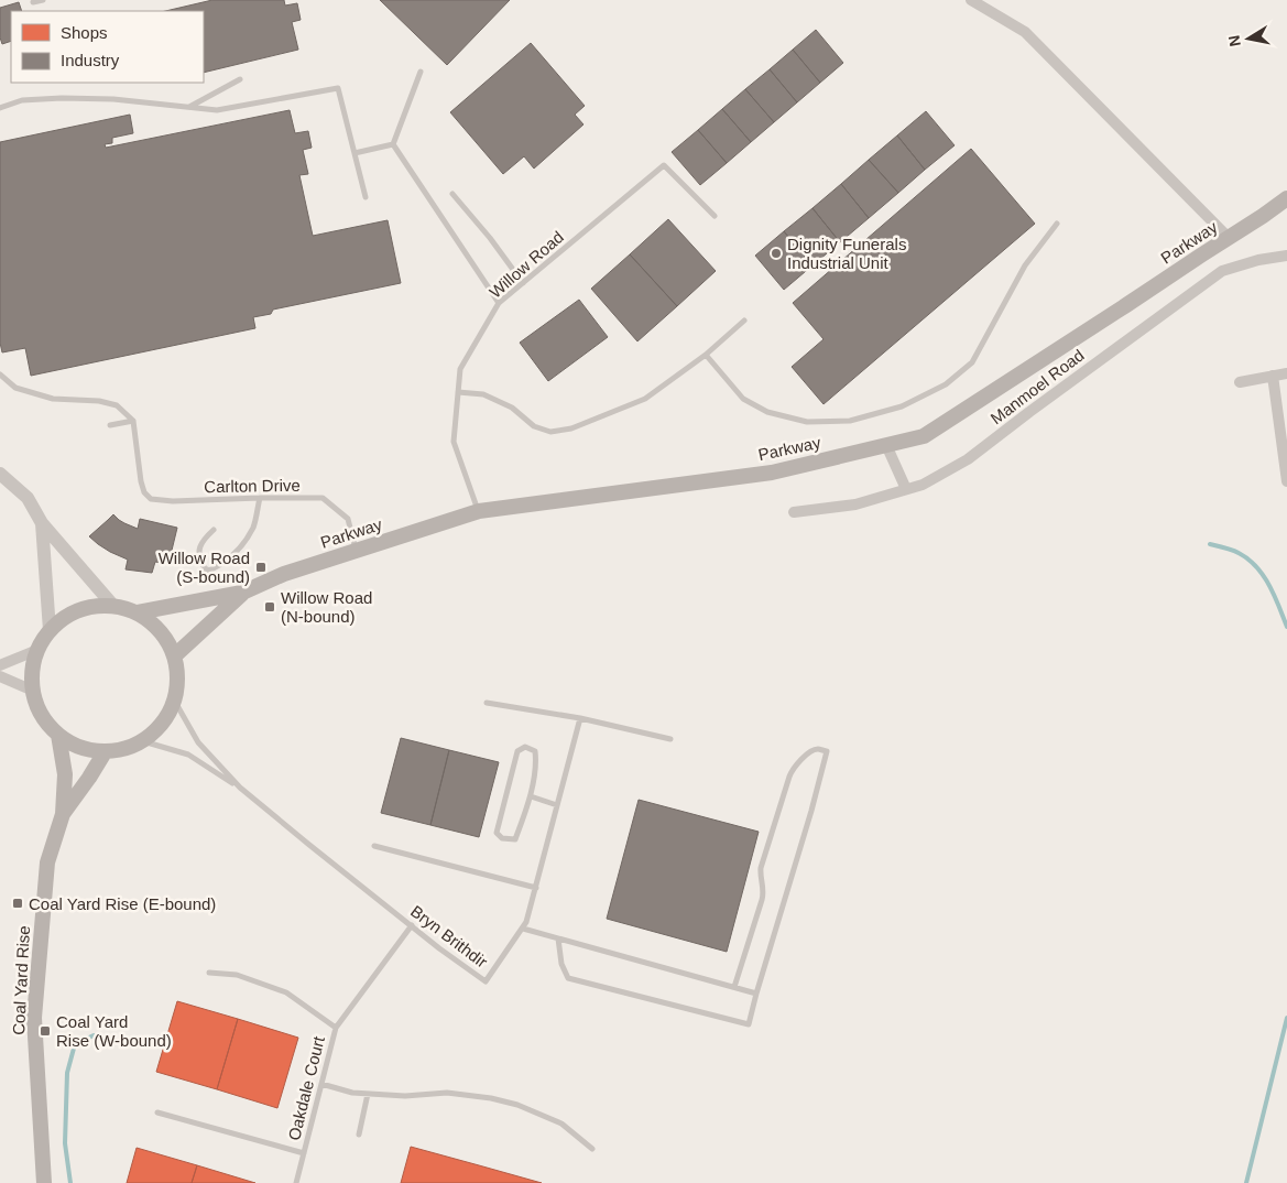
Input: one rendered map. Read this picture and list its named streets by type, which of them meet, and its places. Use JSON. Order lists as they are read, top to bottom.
{
  "streets": {
    "main road": ["Parkway", "Coal Yard Rise"],
    "street": ["Manmoel Road"],
    "lane": [
      "Willow Road",
      "Carlton Drive",
      "Bryn Brithdir",
      "Oakdale Court"
    ]
  },
  "crossings": [
    ["Parkway", "Willow Road"],
    ["Parkway", "Carlton Drive"],
    ["Bryn Brithdir", "Coal Yard Rise"],
    ["Bryn Brithdir", "Oakdale Court"]
  ],
  "places": {
    "other": ["Dignity Funerals Industrial Unit"],
    "transit": [
      "Willow Road (S-bound)",
      "Willow Road (N-bound)",
      "Coal Yard Rise (E-bound)",
      "Coal Yard Rise (W-bound)"
    ]
  },
  "legend": ["Shops", "Industry"],
  "north": "left"
}
